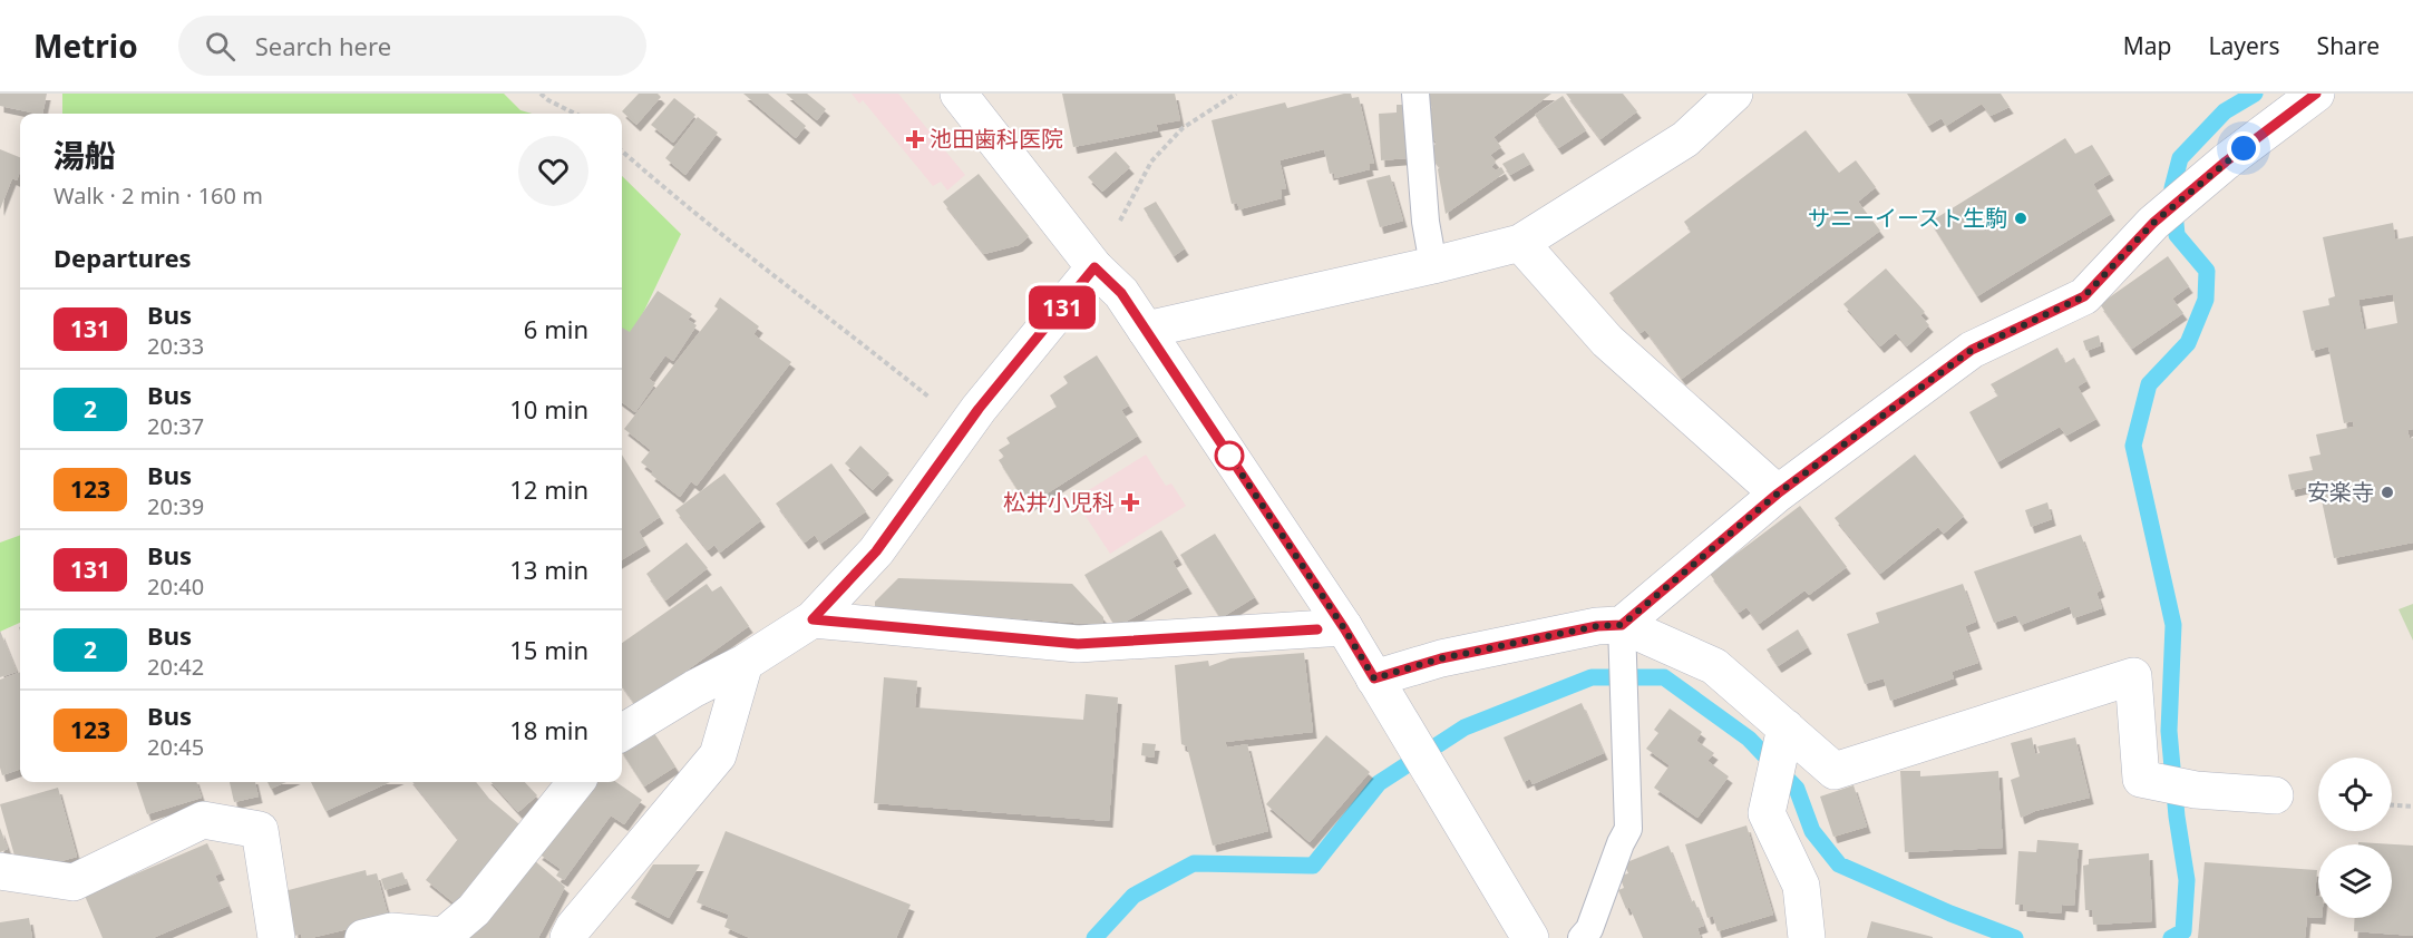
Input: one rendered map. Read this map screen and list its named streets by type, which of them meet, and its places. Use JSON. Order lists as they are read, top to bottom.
{
  "places": {
    "health": ["池田歯科医院", "松井小児科"],
    "other": ["サニーイースト生駒", "安楽寺"]
  },
  "lines": ["bus line 131"],
  "page": {
    "header": "Metrio",
    "search": "Search here",
    "nav": ["Map", "Layers", "Share"],
    "on_map": "131",
    "heading": [
      ["湯船", "Walk · 2 min · 160 m"],
      "Departures"
    ],
    "list": [
      {
        "mark": "131",
        "name": "Bus",
        "note": "20:33",
        "value": "6 min"
      },
      {
        "mark": "2",
        "name": "Bus",
        "note": "20:37",
        "value": "10 min"
      },
      {
        "mark": "123",
        "name": "Bus",
        "note": "20:39",
        "value": "12 min"
      },
      {
        "mark": "131",
        "name": "Bus",
        "note": "20:40",
        "value": "13 min"
      },
      {
        "mark": "2",
        "name": "Bus",
        "note": "20:42",
        "value": "15 min"
      },
      {
        "mark": "123",
        "name": "Bus",
        "note": "20:45",
        "value": "18 min"
      }
    ]
  }
}
